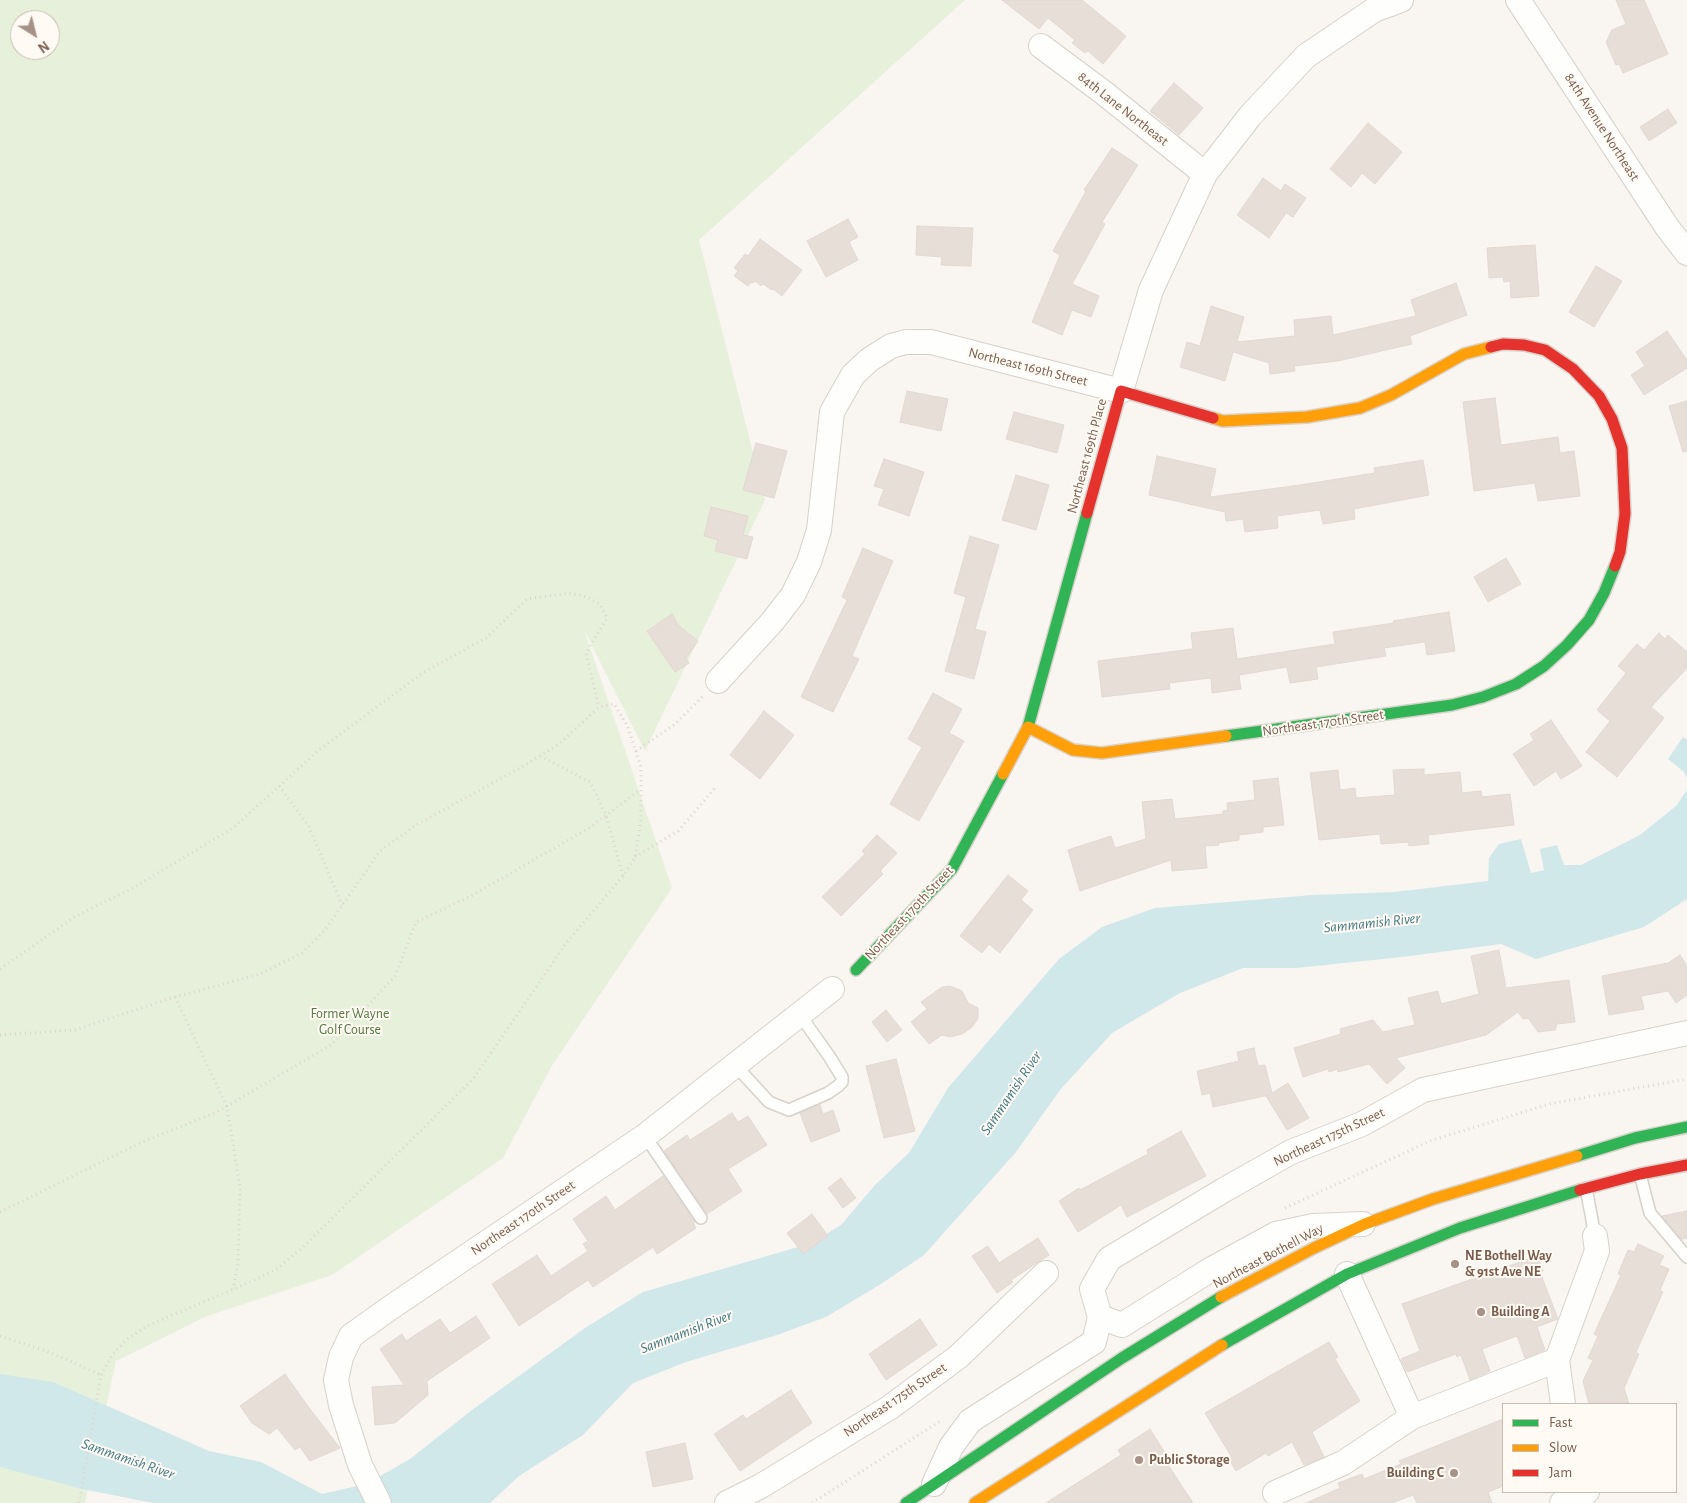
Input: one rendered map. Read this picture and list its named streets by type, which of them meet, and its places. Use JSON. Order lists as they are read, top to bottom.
{
  "streets": {
    "street": [
      "84th Lane Northeast",
      "84th Avenue Northeast",
      "Northeast 169th Street",
      "Northeast 169th Place",
      "Northeast 170th Street",
      "Northeast 175th Street",
      "Northeast Bothell Way"
    ]
  },
  "crossings": [
    ["Northeast 169th Street", "Northeast 169th Place"],
    ["Northeast 169th Place", "Northeast 170th Street"]
  ],
  "water": ["Sammamish River"],
  "parks": ["Former Wayne Golf Course"],
  "places": [
    "NE Bothell Way & 91st Ave NE",
    "Building A",
    "Public Storage",
    "Building C"
  ],
  "legend": ["Fast", "Slow", "Jam"],
  "north": "bottom right"
}
